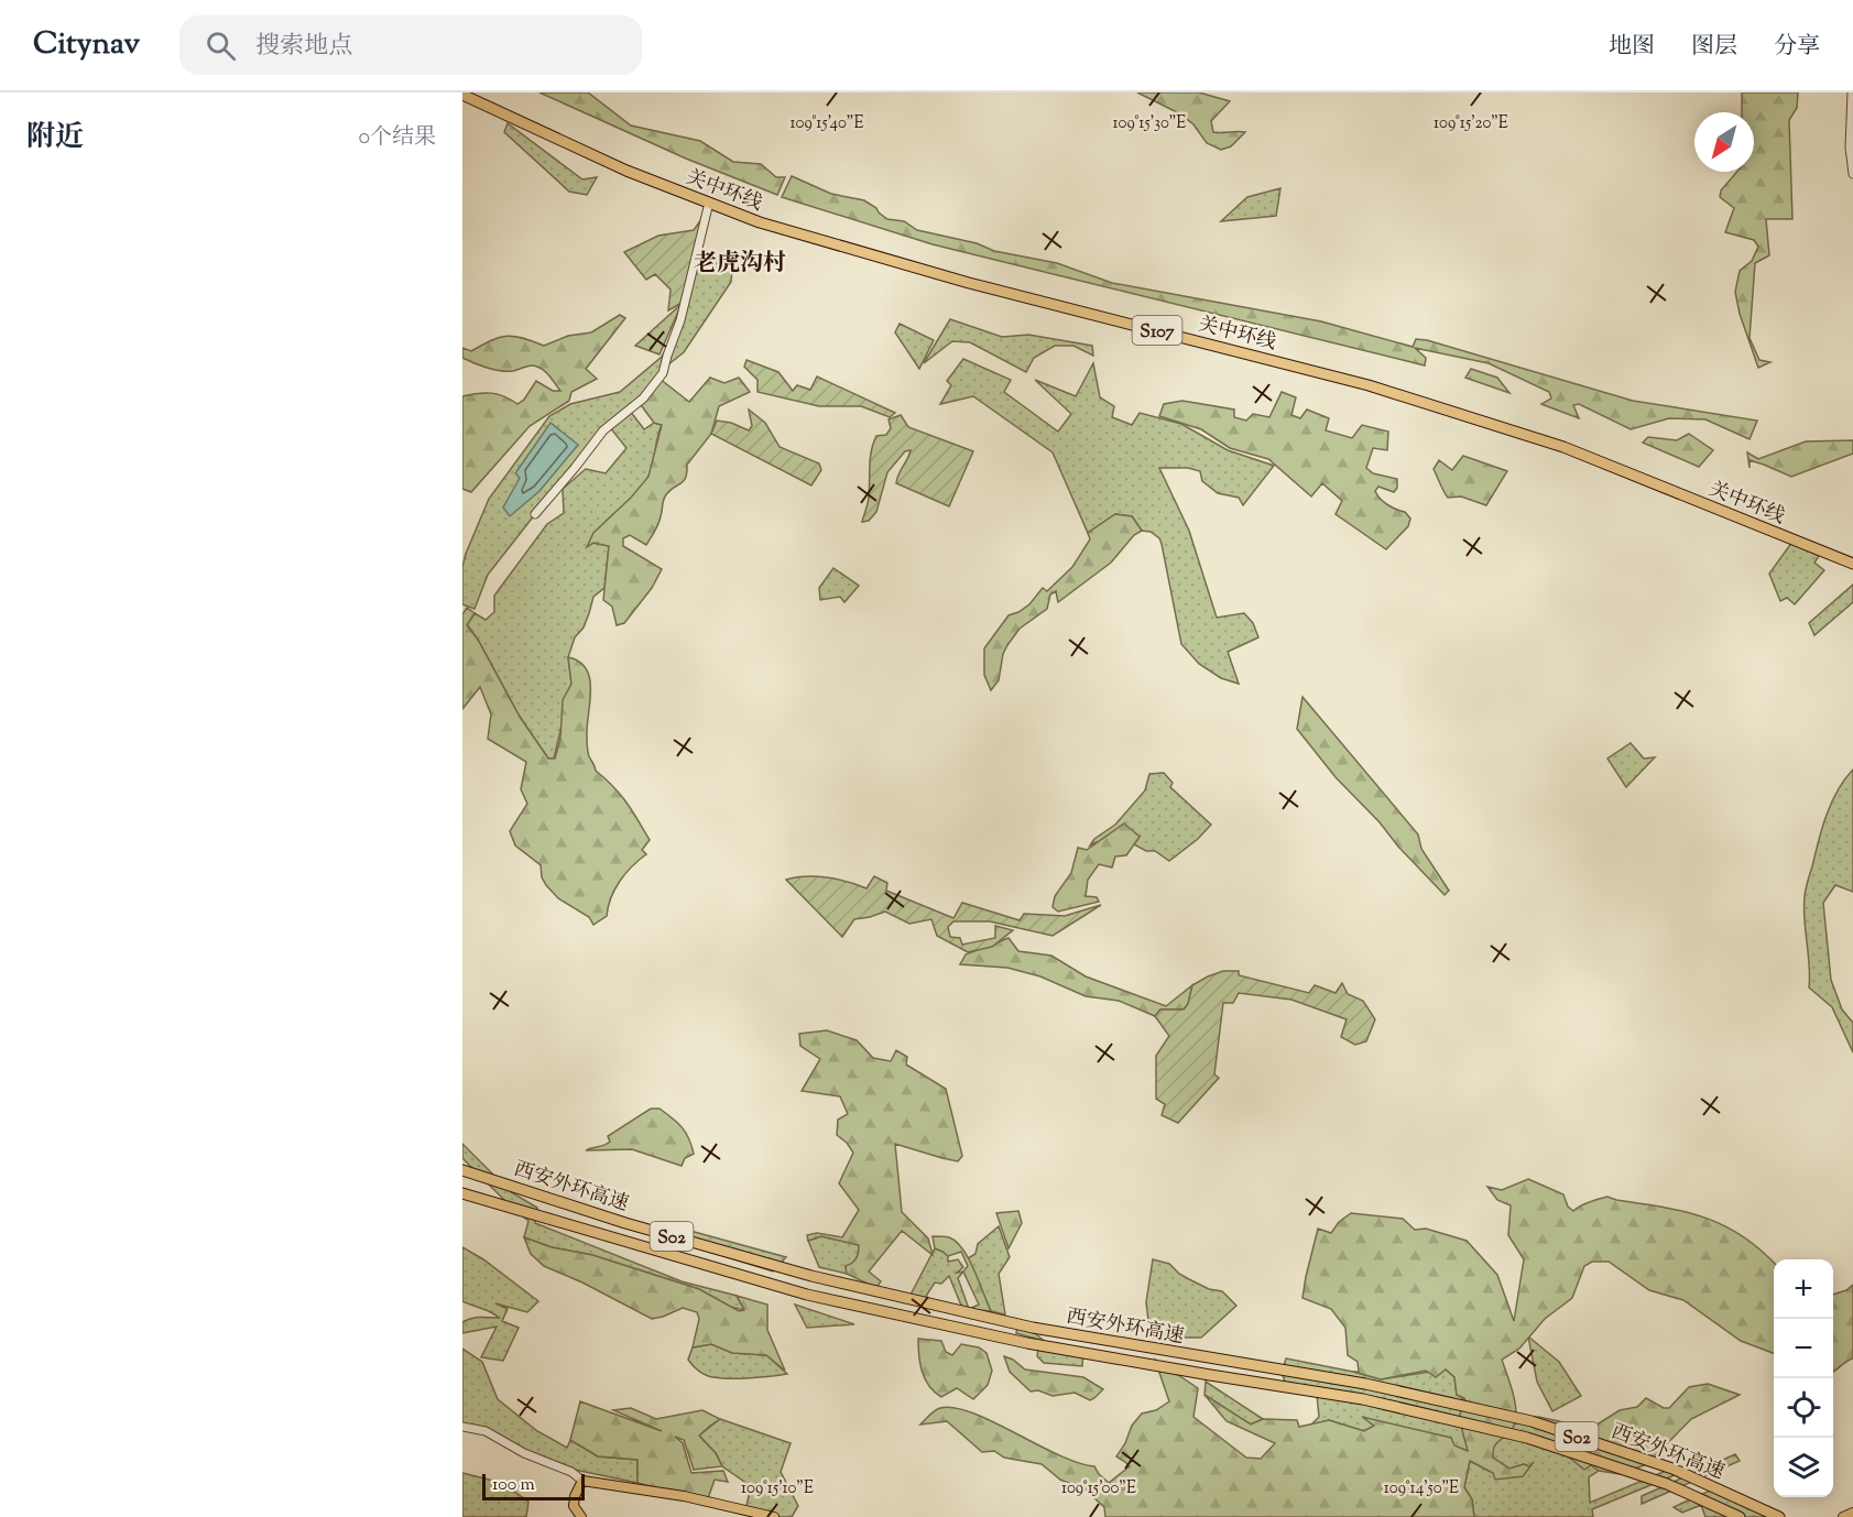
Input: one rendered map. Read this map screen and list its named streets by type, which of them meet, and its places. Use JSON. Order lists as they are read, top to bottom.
{
  "streets": {
    "highway": [
      "关中环线",
      "S107",
      "西安外环高速",
      "S02"
    ]
  },
  "districts": ["老虎沟村"],
  "scale_bar": "100 m",
  "north": "bottom left",
  "page": {
    "header": "Citynav",
    "search": "搜索地点",
    "nav": ["地图", "图层", "分享"],
    "heading": ["附近", "0个结果"],
    "map_buttons": ["+", "−"],
    "scale": "100 m"
  },
  "coordinates": [
    "109°15'40\"E",
    "109°15'30\"E",
    "109°15'20\"E",
    "109°15'10\"E",
    "109°15'00\"E",
    "109°14'50\"E"
  ]
}
